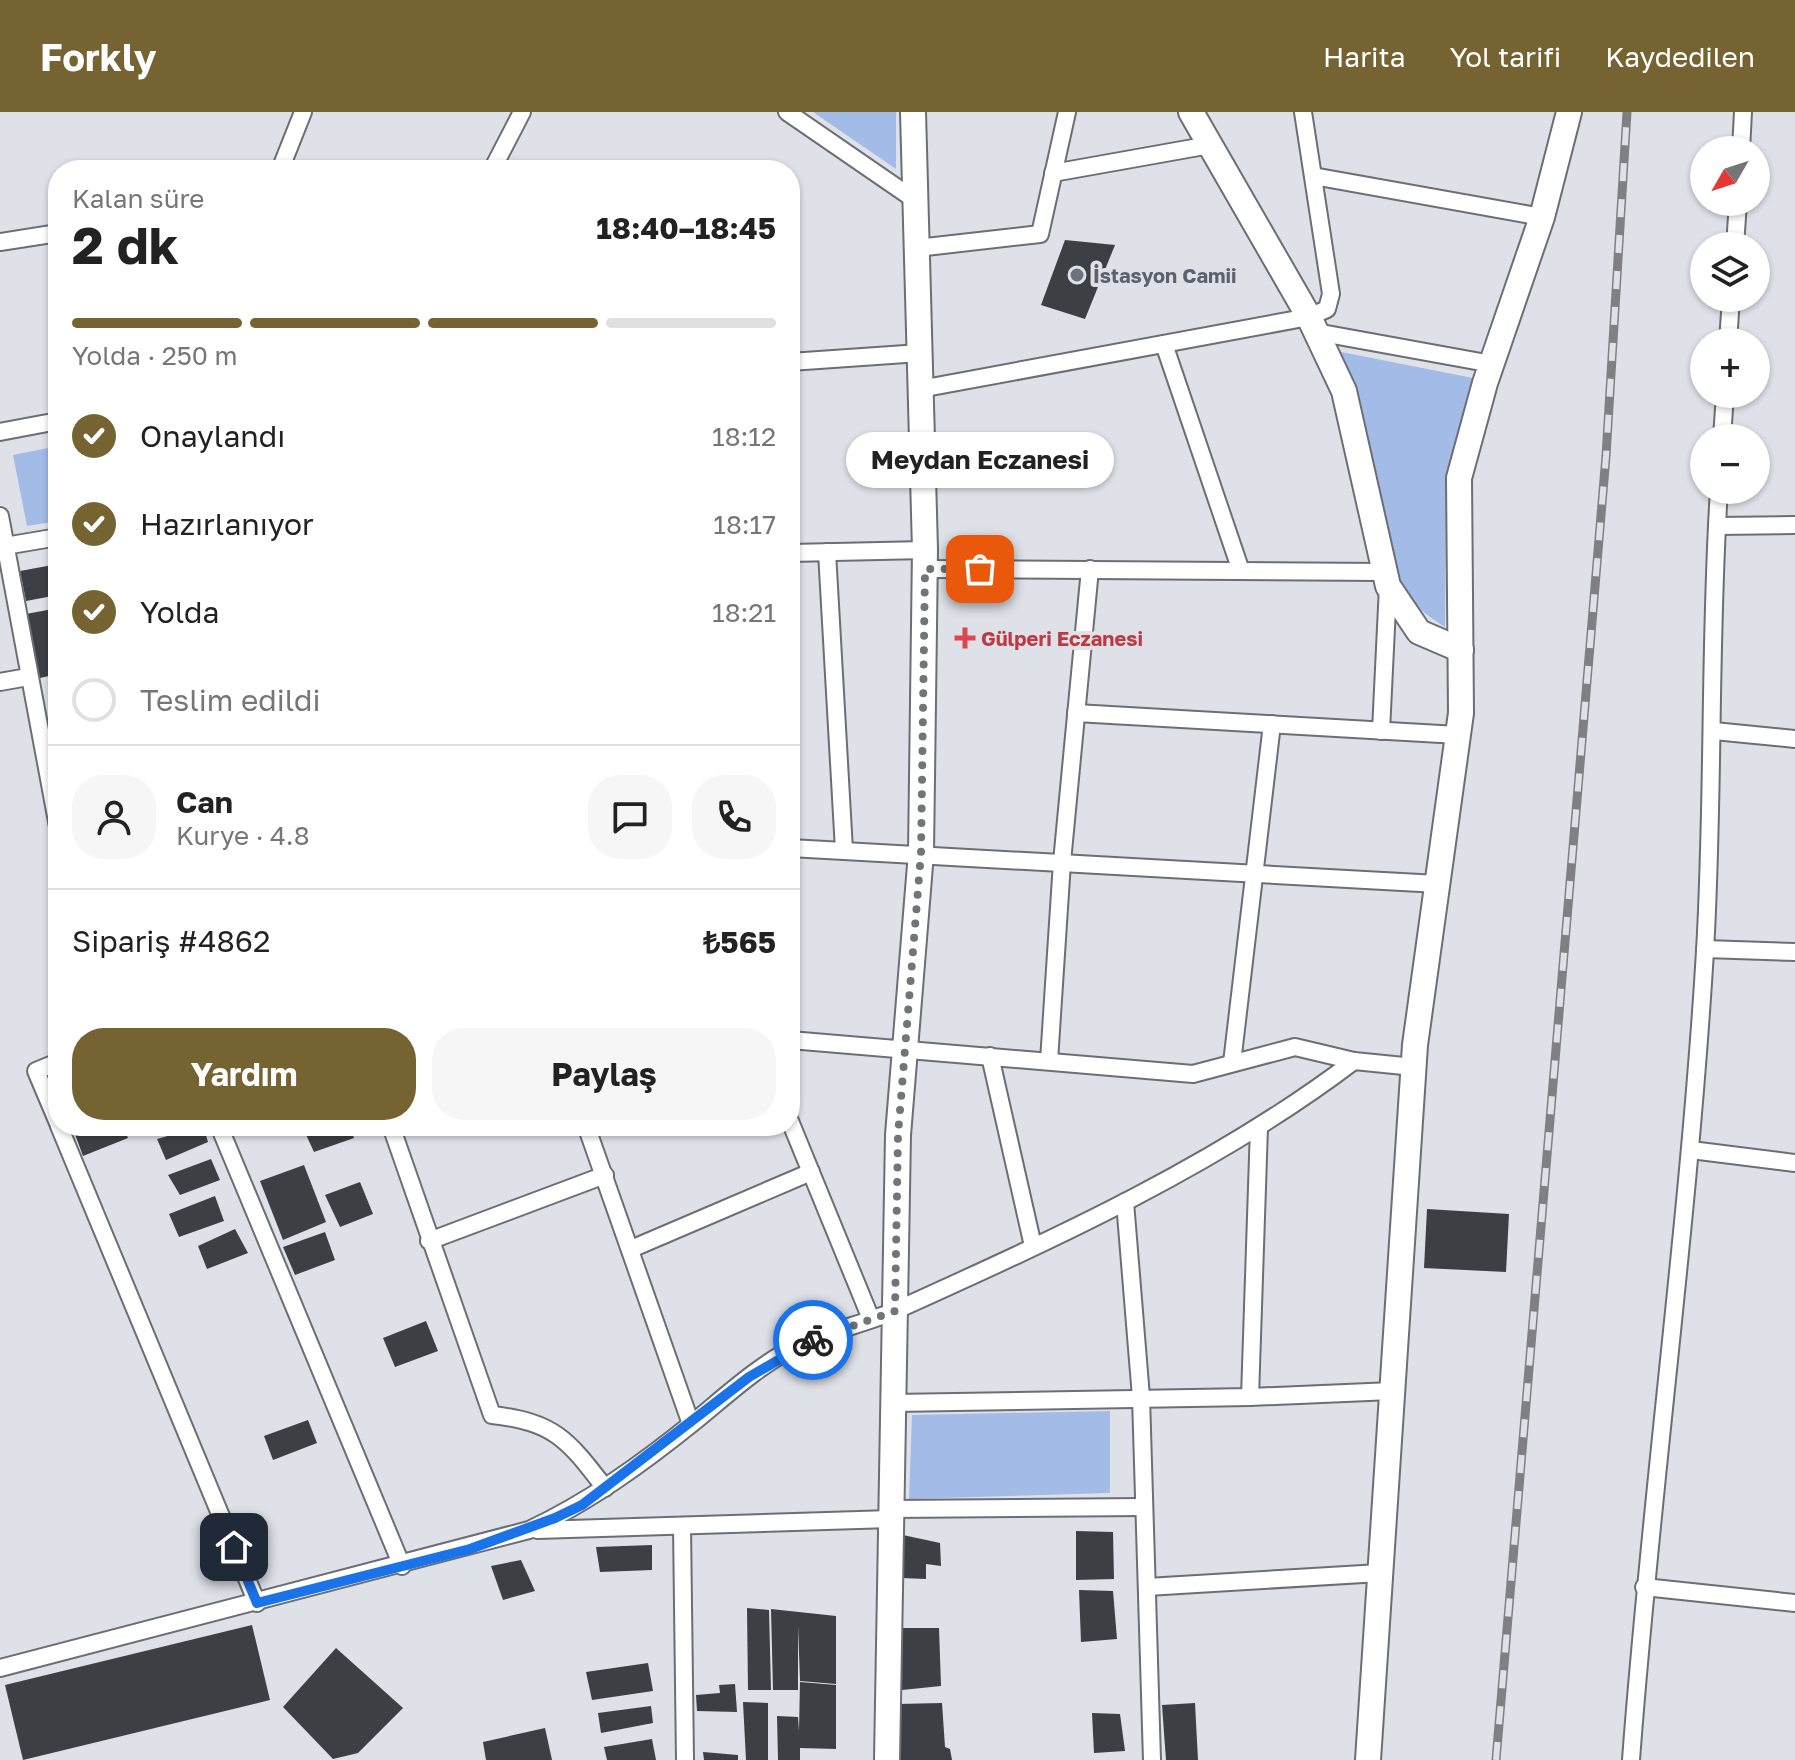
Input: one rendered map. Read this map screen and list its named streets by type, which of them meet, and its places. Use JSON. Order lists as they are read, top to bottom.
{
  "places": {
    "other": ["İstasyon Camii", "Meydan Eczanesi"],
    "health": ["Gülperi Eczanesi"]
  },
  "north": "bottom left",
  "page": {
    "header": "Forkly",
    "nav": ["Harita", "Yol tarifi", "Kaydedilen"],
    "map_buttons": ["+", "−"],
    "heading": ["2 dk", "Kalan süre", "18:40–18:45"],
    "panel": [
      "Can",
      "Kurye · 4.8",
      "Sipariş #4862",
      "₺565"
    ],
    "bar": "Yolda · 250 m",
    "list": [
      ["Onaylandı", "18:12"],
      ["Hazırlanıyor", "18:17"],
      ["Yolda", "18:21"],
      "Teslim edildi"
    ],
    "bubble": "Meydan Eczanesi",
    "buttons": ["Yardım", "Paylaş"]
  }
}
